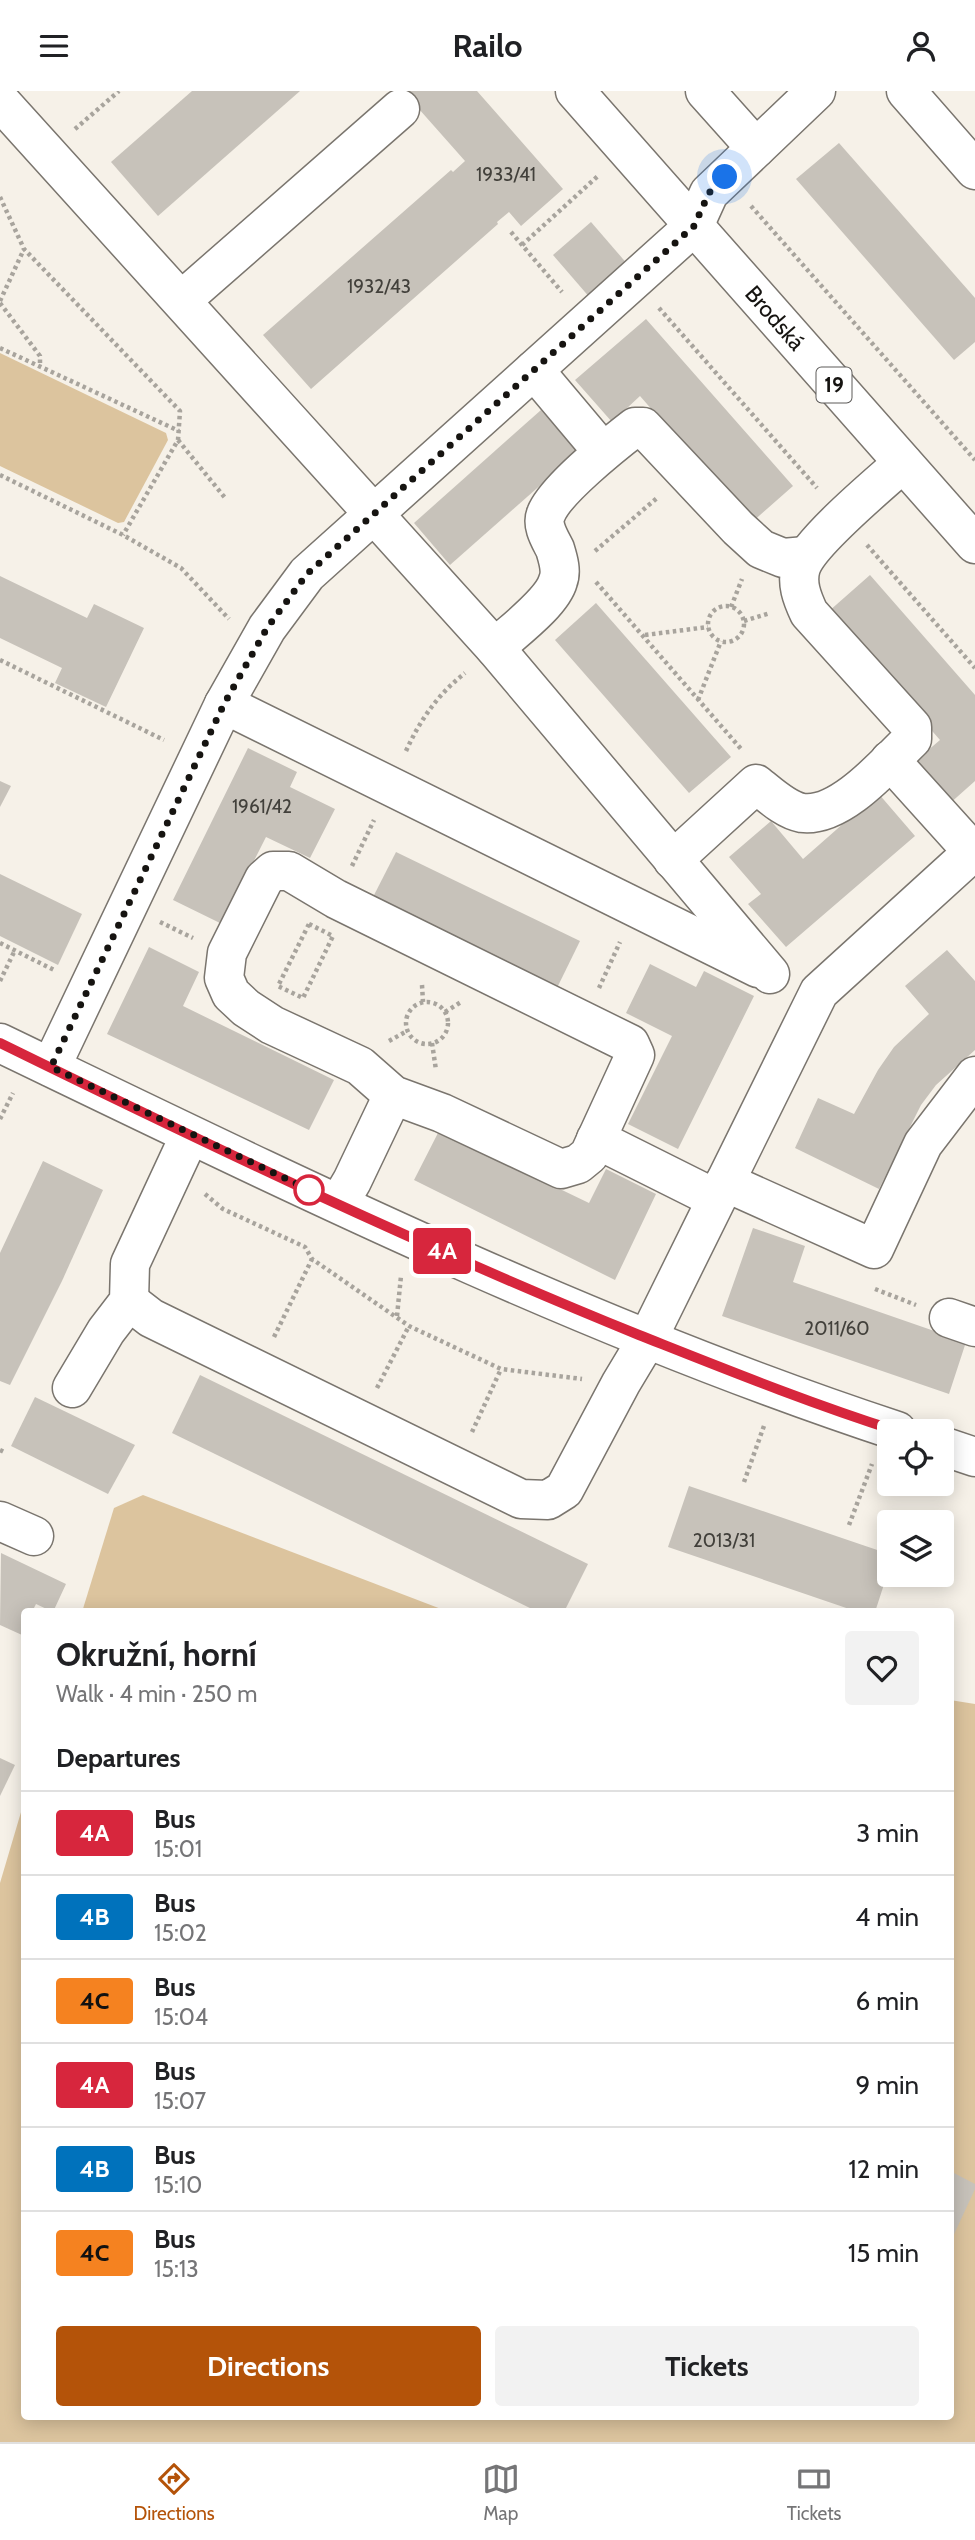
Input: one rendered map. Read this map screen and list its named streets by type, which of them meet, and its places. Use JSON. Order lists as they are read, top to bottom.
{
  "streets": {
    "street": ["Brodská", "19"]
  },
  "lines": ["bus line 4A"],
  "house_numbers": [
    "1933/41",
    "1932/43",
    "1961/42",
    "2011/60",
    "2013/31"
  ],
  "page": {
    "header": "Railo",
    "on_map": "4A",
    "heading": [
      ["Okružní, horní", "Walk · 4 min · 250 m"],
      "Departures"
    ],
    "list": [
      {
        "mark": "4A",
        "name": "Bus",
        "note": "15:01",
        "value": "3 min"
      },
      {
        "mark": "4B",
        "name": "Bus",
        "note": "15:02",
        "value": "4 min"
      },
      {
        "mark": "4C",
        "name": "Bus",
        "note": "15:04",
        "value": "6 min"
      },
      {
        "mark": "4A",
        "name": "Bus",
        "note": "15:07",
        "value": "9 min"
      },
      {
        "mark": "4B",
        "name": "Bus",
        "note": "15:10",
        "value": "12 min"
      },
      {
        "mark": "4C",
        "name": "Bus",
        "note": "15:13",
        "value": "15 min"
      }
    ],
    "buttons": ["Directions", "Tickets"],
    "tabs": ["Directions", "Map", "Tickets"]
  }
}
